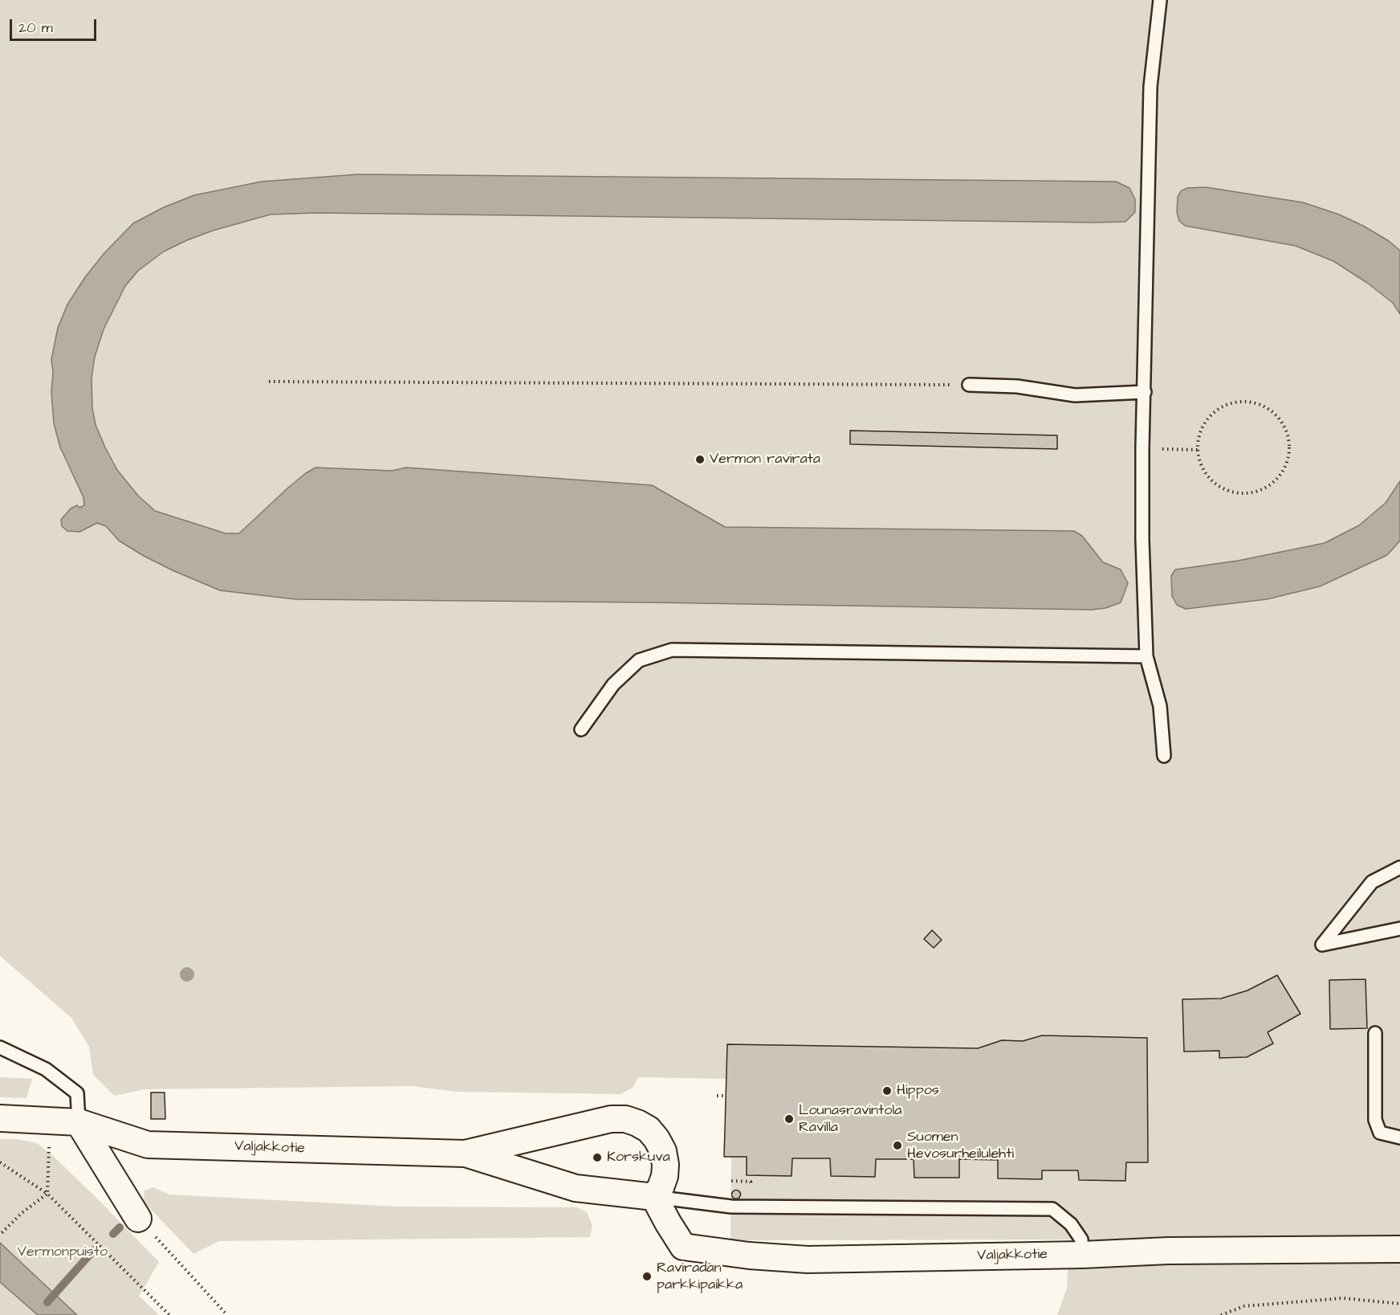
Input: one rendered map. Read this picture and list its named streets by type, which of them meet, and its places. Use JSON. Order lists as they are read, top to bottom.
{
  "streets": {
    "street": ["Valjakkotie"]
  },
  "parks": ["Vermonpuisto"],
  "places": [
    "Vermon ravirata",
    "Hippos",
    "Lounasravintola Ravilla",
    "Suomen Hevosurheilulehti",
    "Korskuva",
    "Raviradan parkkipaikka"
  ],
  "scale_bar": "20 m"
}
